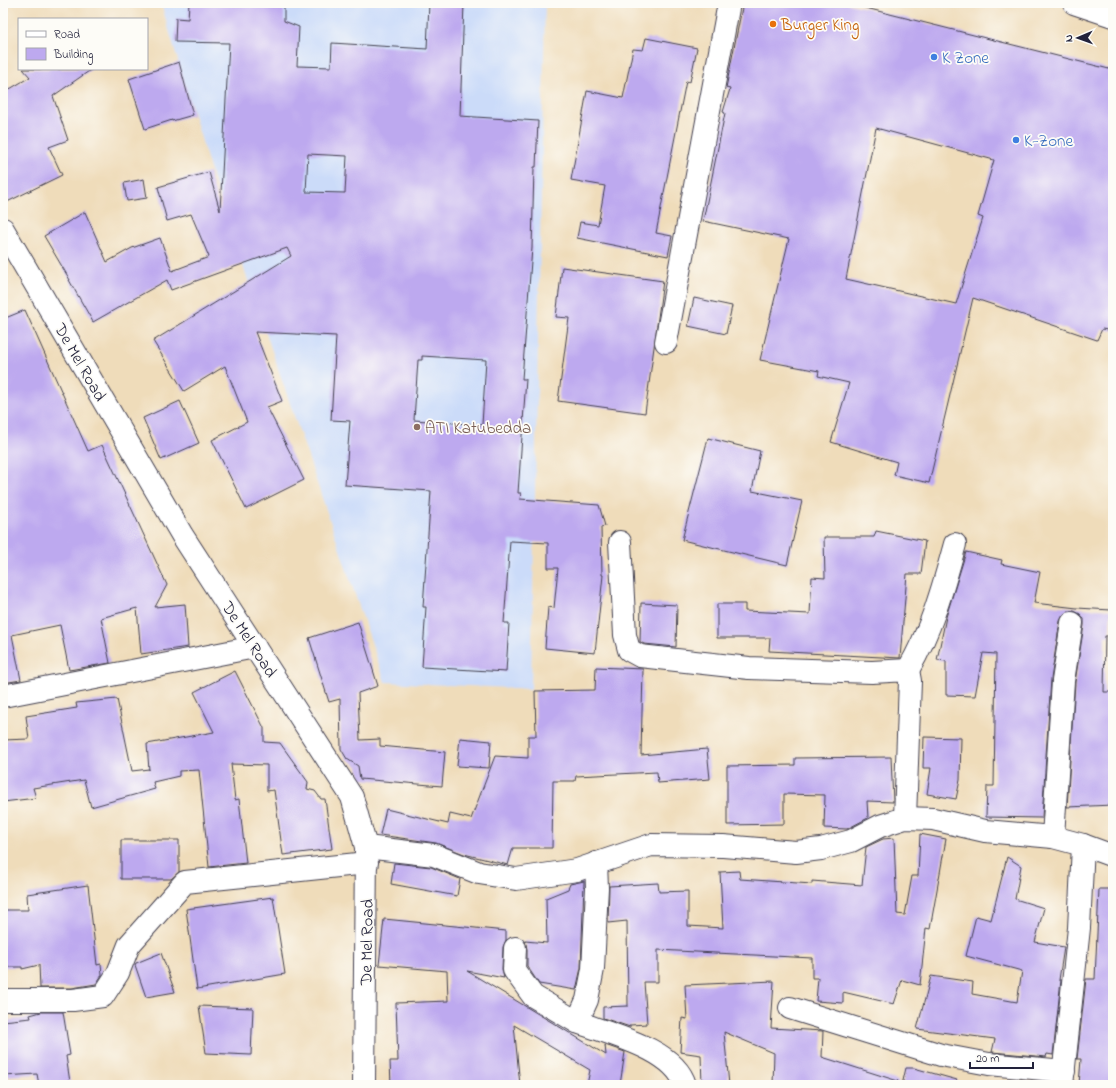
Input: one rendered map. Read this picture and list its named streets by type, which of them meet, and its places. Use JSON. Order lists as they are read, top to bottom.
{
  "streets": {
    "main road": ["De Mel Road"]
  },
  "places": [
    "Burger King",
    "K Zone",
    "K-Zone",
    "ATI Katubedda"
  ],
  "legend": ["Road", "Building"],
  "scale_bar": "20 m",
  "north": "left"
}
